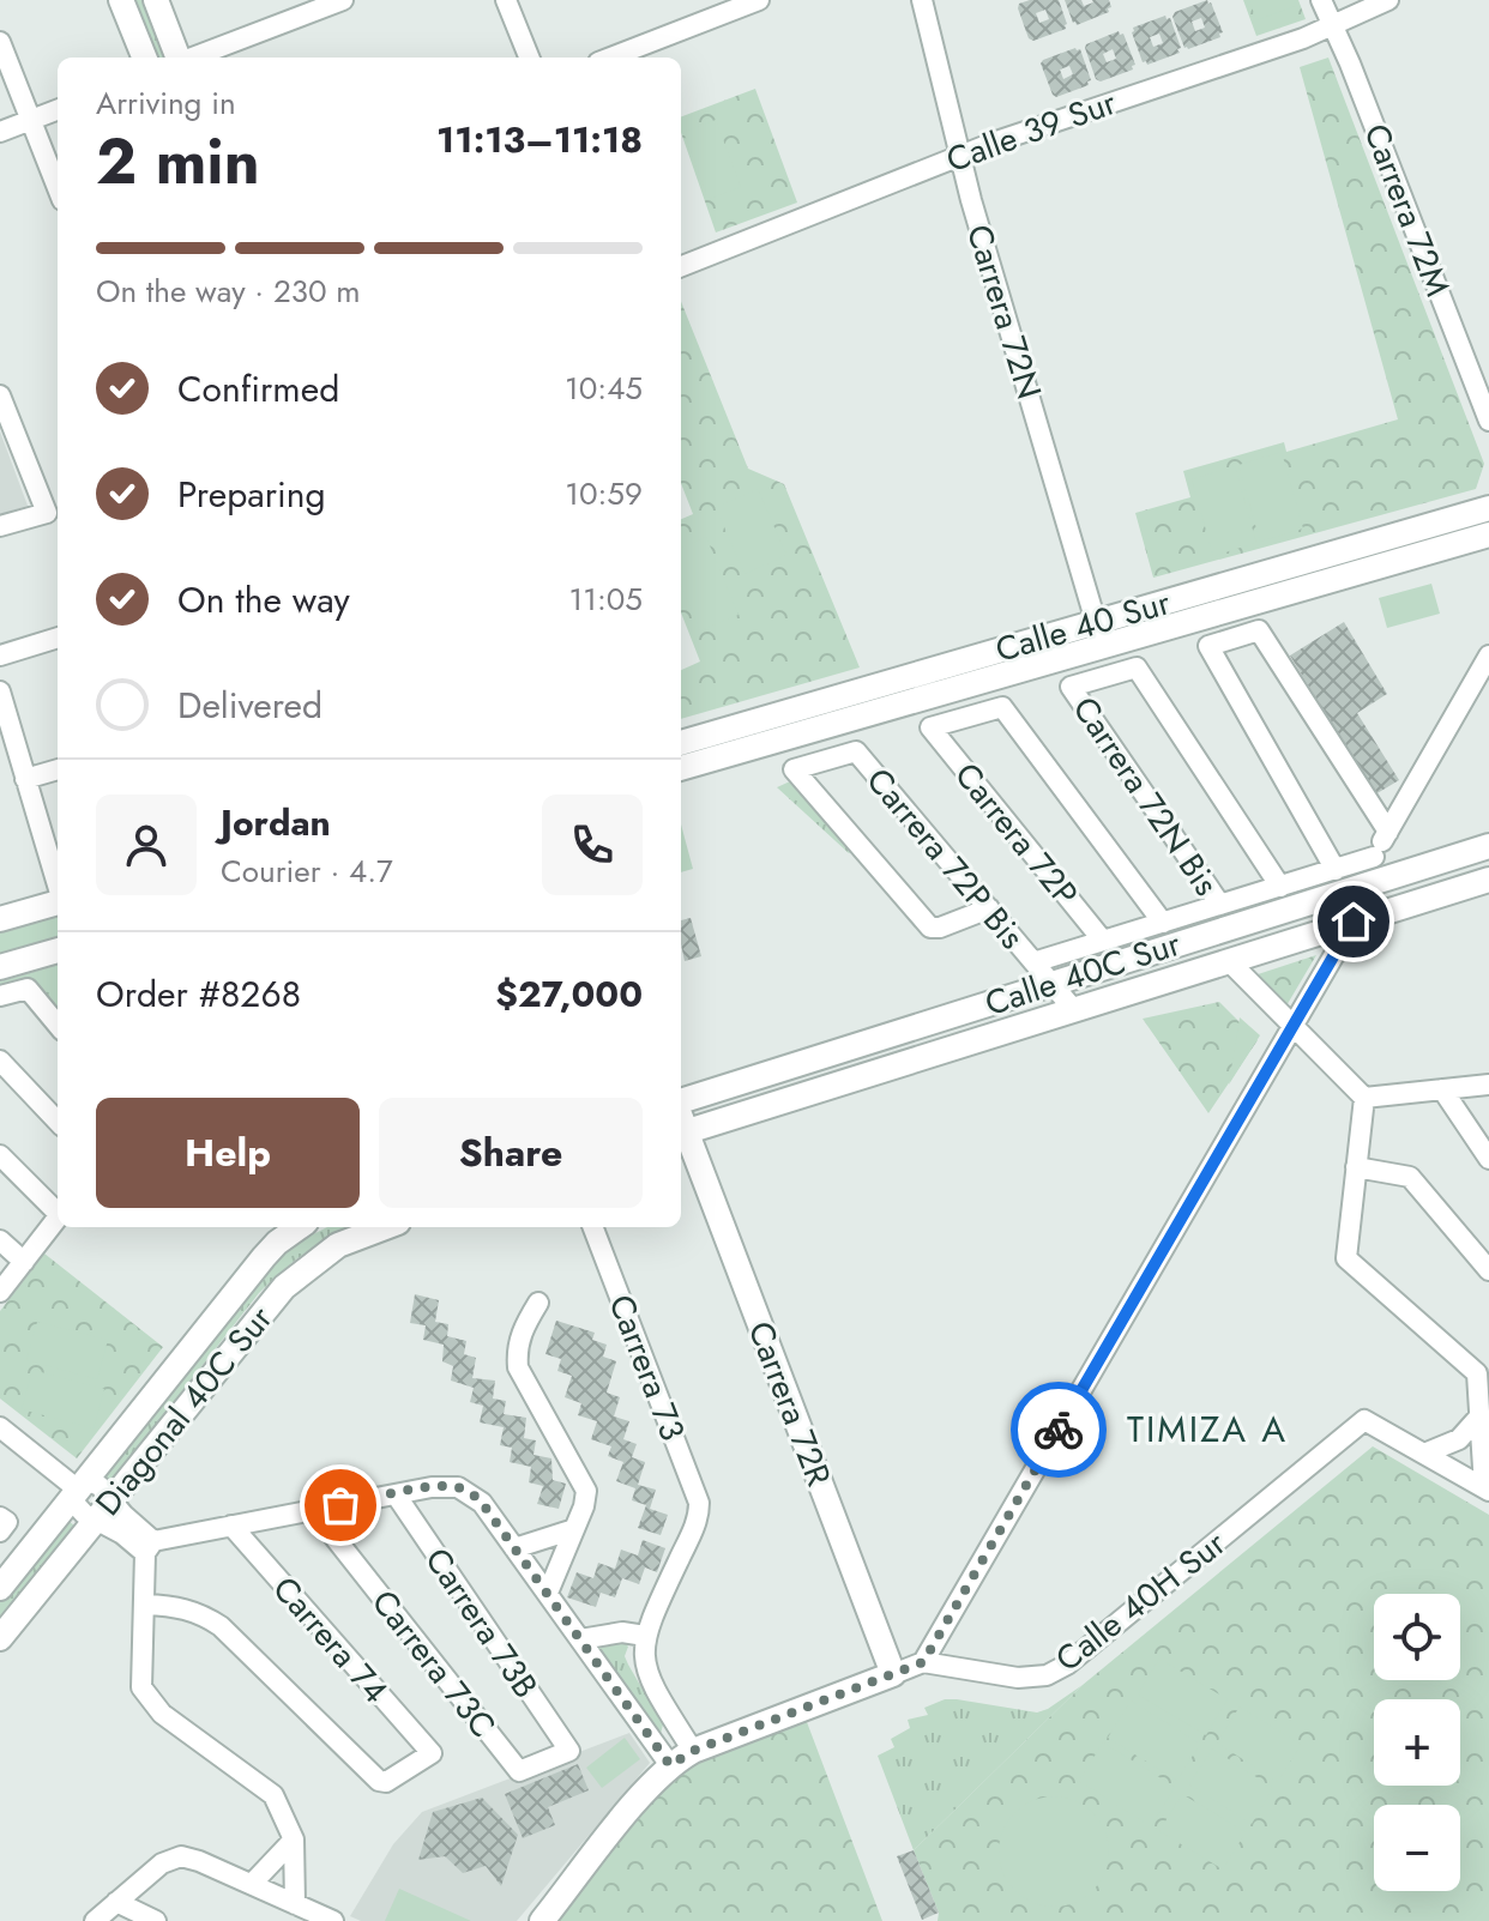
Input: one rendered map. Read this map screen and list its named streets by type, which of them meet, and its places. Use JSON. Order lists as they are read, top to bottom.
{
  "streets": {
    "street": [
      "Calle 39 Sur",
      "Carrera 72M",
      "Carrera 72N",
      "Calle 40 Sur",
      "Carrera 72N Bis",
      "Carrera 72P",
      "Carrera 72P Bis",
      "Calle 40C Sur",
      "Carrera 73",
      "Carrera 72R",
      "Diagonal 40C Sur",
      "Calle 40H Sur",
      "Carrera 73B",
      "Carrera 74",
      "Carrera 73C"
    ]
  },
  "crossings": [
    ["Calle 39 Sur", "Carrera 72M"],
    ["Calle 39 Sur", "Carrera 72N"],
    ["Carrera 72N", "Calle 40 Sur"],
    ["Calle 40 Sur", "Carrera 72N Bis"],
    ["Calle 40 Sur", "Carrera 72P"],
    ["Calle 40 Sur", "Calle 40C Sur"],
    ["Carrera 72N Bis", "Calle 40C Sur"],
    ["Carrera 72P", "Calle 40C Sur"],
    ["Carrera 72P Bis", "Calle 40C Sur"],
    ["Calle 40C Sur", "Carrera 72R"],
    ["Carrera 73B", "Carrera 73C"]
  ],
  "districts": ["TIMIZA A"],
  "page": {
    "heading": ["2 min", "Arriving in", "11:13–11:18"],
    "panel": [
      "Jordan",
      "Courier · 4.7",
      "Order #8268",
      "$27,000"
    ],
    "bar": "On the way · 230 m",
    "list": [
      ["Confirmed", "10:45"],
      ["Preparing", "10:59"],
      ["On the way", "11:05"],
      "Delivered"
    ],
    "buttons": ["Help", "Share"],
    "map_buttons": ["+", "−"]
  }
}
